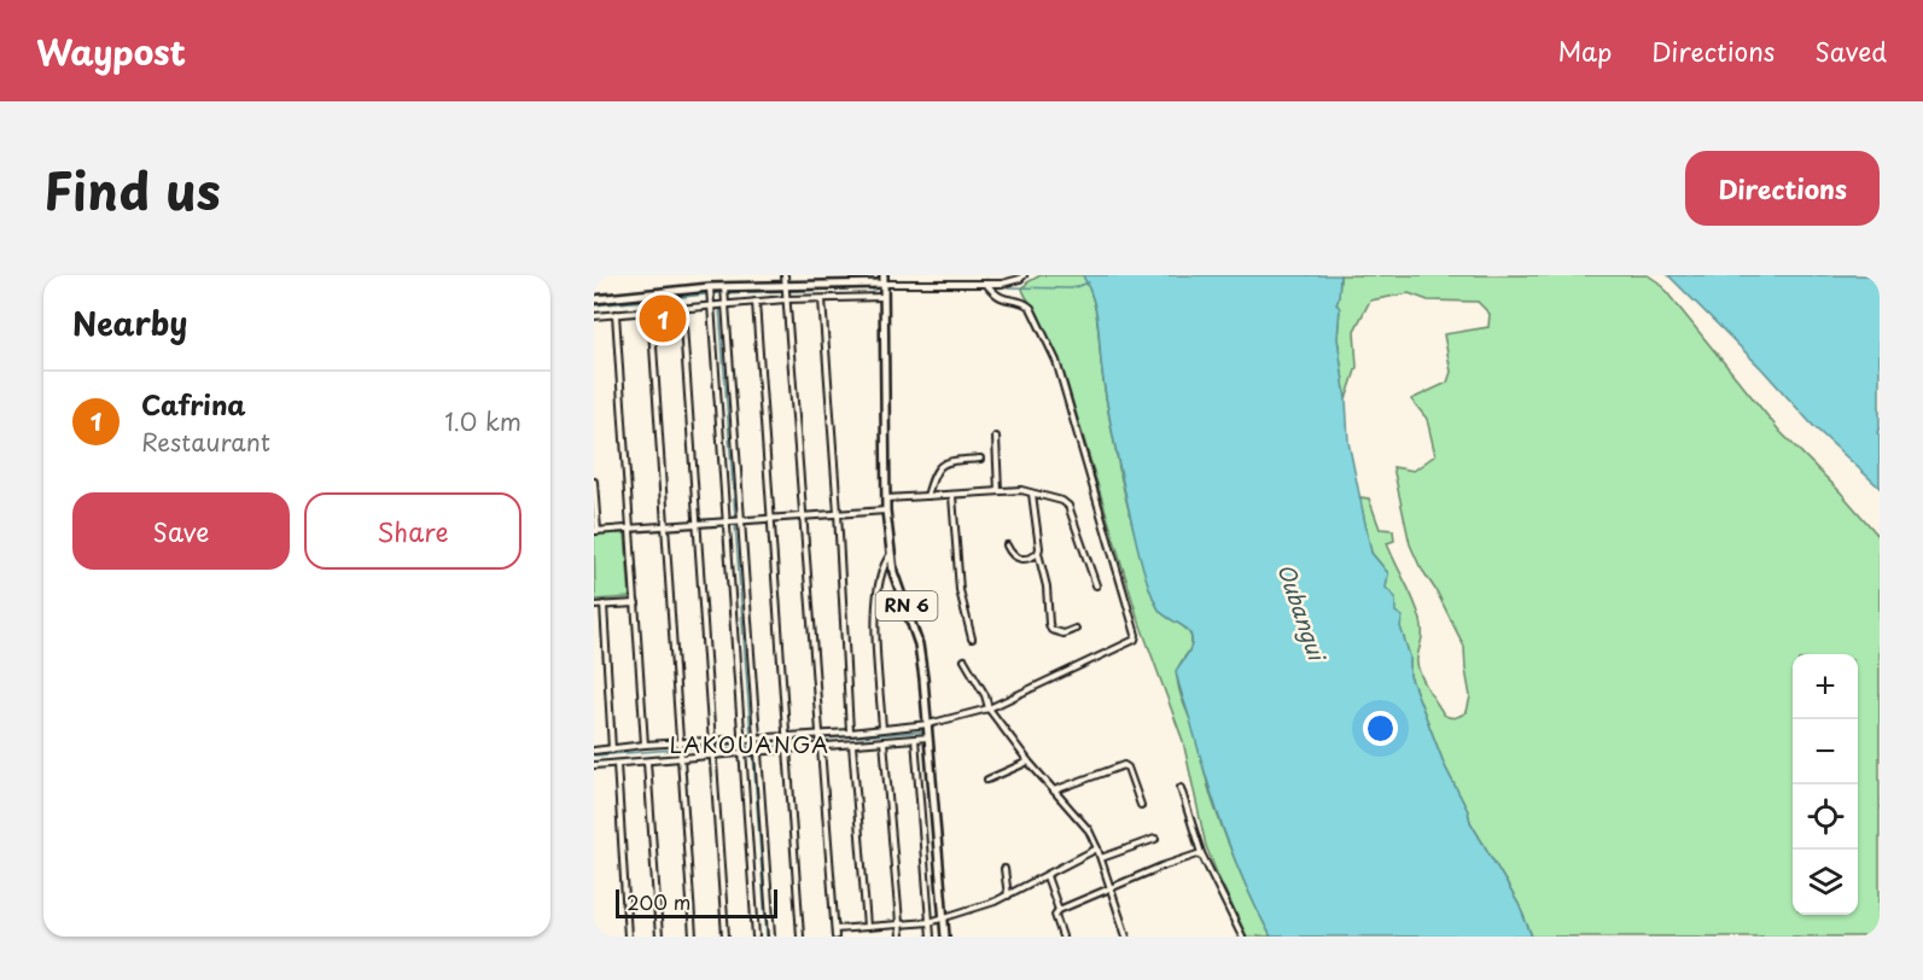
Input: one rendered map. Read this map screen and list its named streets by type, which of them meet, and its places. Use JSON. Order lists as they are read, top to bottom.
{
  "streets": {
    "main road": ["RN 6"]
  },
  "districts": ["LAKOUANGA"],
  "water": ["Oubangui"],
  "scale_bar": "200 m",
  "page": {
    "header": "Waypost",
    "nav": ["Map", "Directions", "Saved"],
    "title": "Find us",
    "buttons": [
      "Directions",
      ["Save", "Share"]
    ],
    "heading": "Nearby",
    "pins": "1",
    "list": [
      {
        "mark": "1",
        "name": "Cafrina",
        "note": "Restaurant",
        "value": "1.0 km"
      }
    ],
    "map_buttons": ["+", "−"],
    "scale": "200 m"
  }
}
